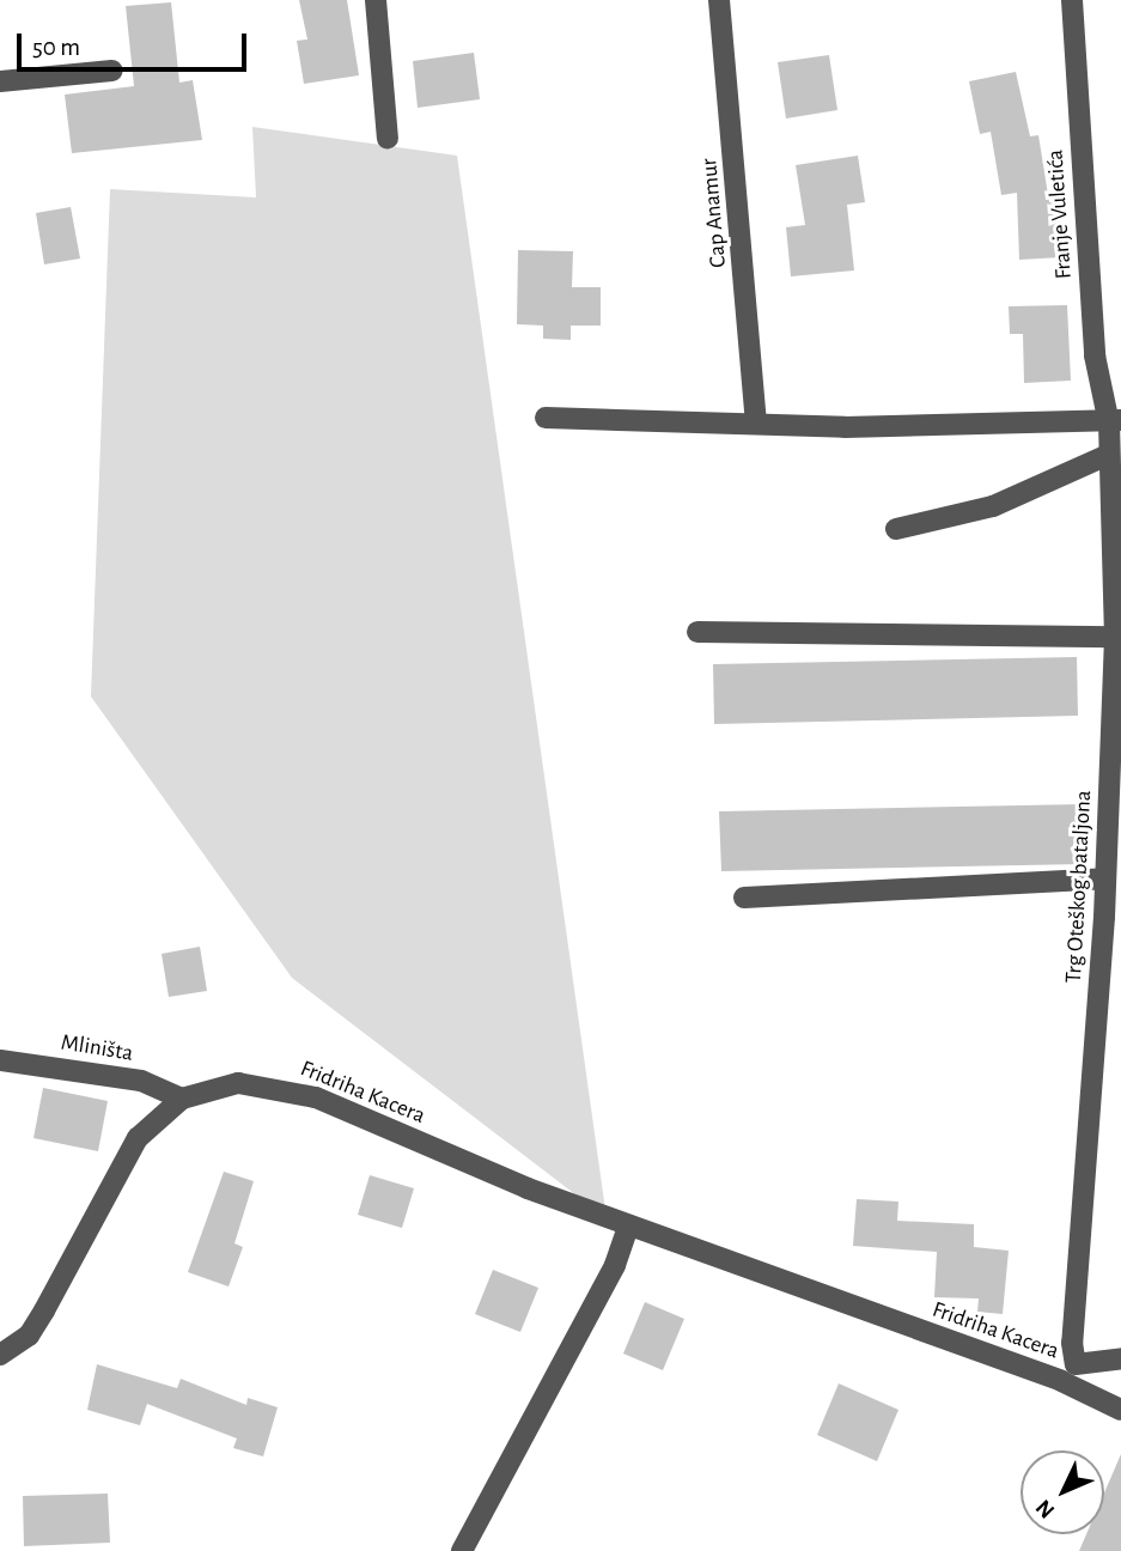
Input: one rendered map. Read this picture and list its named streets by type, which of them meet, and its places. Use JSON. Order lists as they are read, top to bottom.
{
  "streets": {
    "street": [
      "Cap Anamur",
      "Franje Vuletića",
      "Trg Oteškog bataljona",
      "Mliništa",
      "Fridriha Kacera"
    ]
  },
  "crossings": [
    ["Franje Vuletića", "Trg Oteškog bataljona"],
    ["Trg Oteškog bataljona", "Fridriha Kacera"],
    ["Mliništa", "Fridriha Kacera"]
  ],
  "scale_bar": "50 m",
  "north": "bottom left"
}
